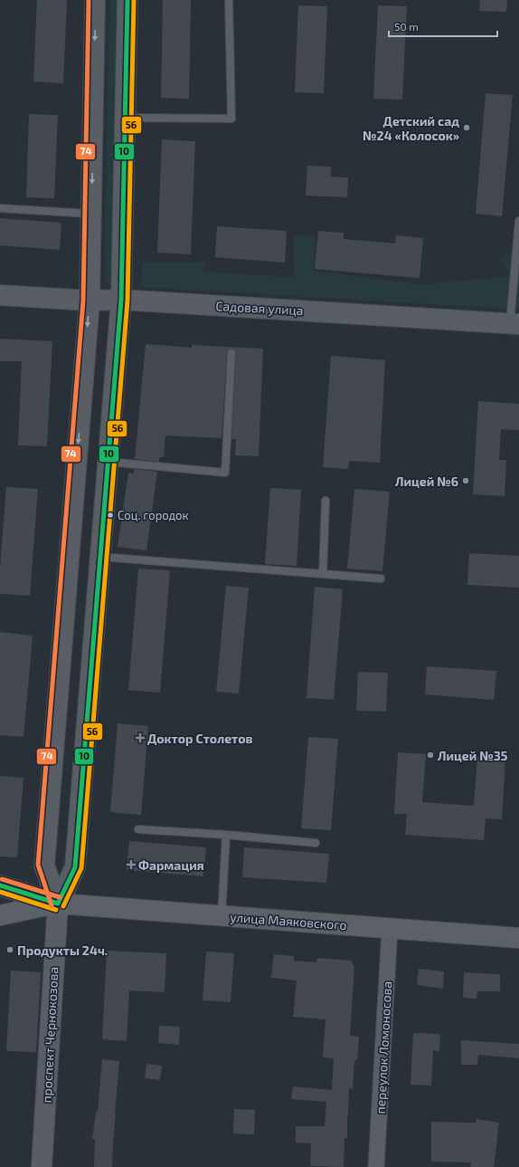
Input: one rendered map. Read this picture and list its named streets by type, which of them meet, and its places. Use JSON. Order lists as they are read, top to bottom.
{
  "streets": {
    "main road": ["улица Маяковского"],
    "street": ["Садовая улица", "проспект Чернокозова", "переулок Ломоносова"]
  },
  "crossings": [
    ["Садовая улица", "проспект Чернокозова"],
    ["улица Маяковского", "проспект Чернокозова"],
    ["улица Маяковского", "переулок Ломоносова"]
  ],
  "places": {
    "other": [
      "Детский сад №24 «Колосок»",
      "Лицей №6",
      "Соц. городок",
      "Лицей №35",
      "Продукты 24ч."
    ],
    "health": ["Доктор Столетов", "Фармация"]
  },
  "lines": ["transit line 10", "transit line 56", "transit line 74"],
  "scale_bar": "50 m"
}
